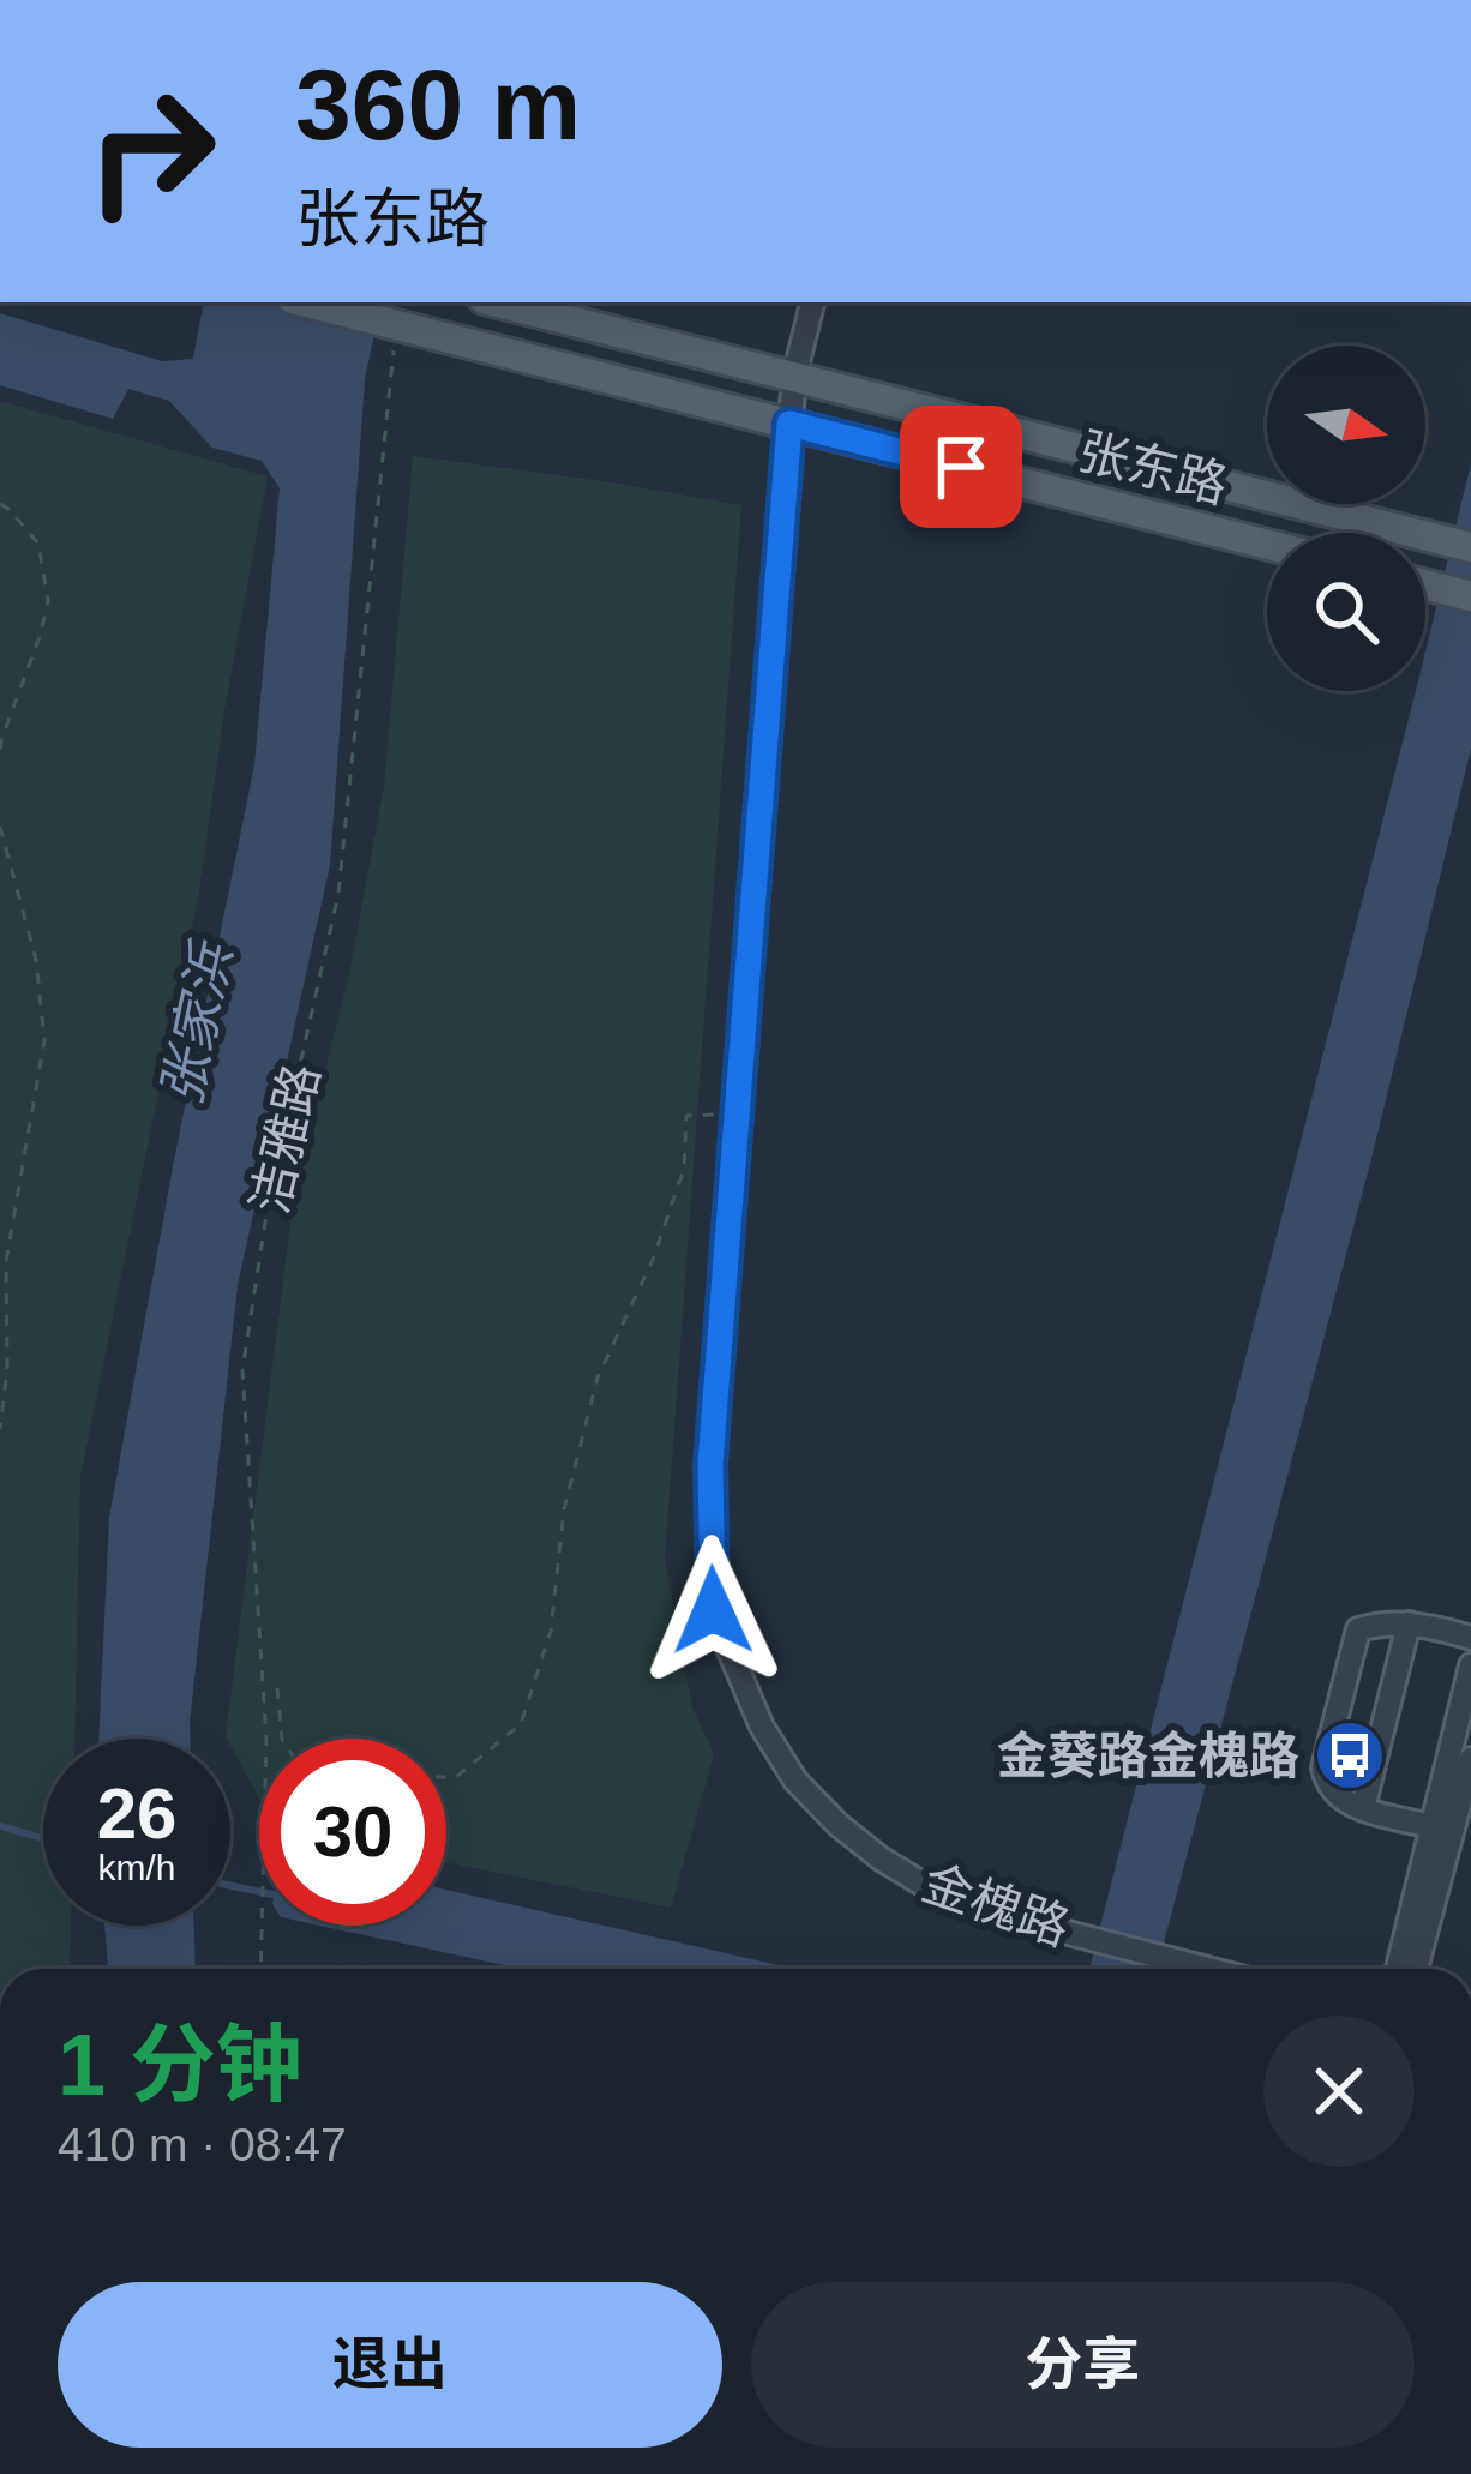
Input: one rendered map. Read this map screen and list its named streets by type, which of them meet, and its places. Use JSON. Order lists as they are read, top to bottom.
{
  "streets": {
    "main road": ["张东路"],
    "street": ["金槐路"],
    "path": ["洁雅路"]
  },
  "crossings": [
    ["张东路", "金槐路"]
  ],
  "water": ["张家浜"],
  "places": {
    "bus stop": ["金葵路金槐路"]
  },
  "north": "right",
  "page": {
    "turn": ["360 m", "张东路"],
    "speed": "26 km/h",
    "limit": "30",
    "heading": ["1 分钟", "410 m · 08:47"],
    "buttons": ["退出", "分享"]
  }
}
